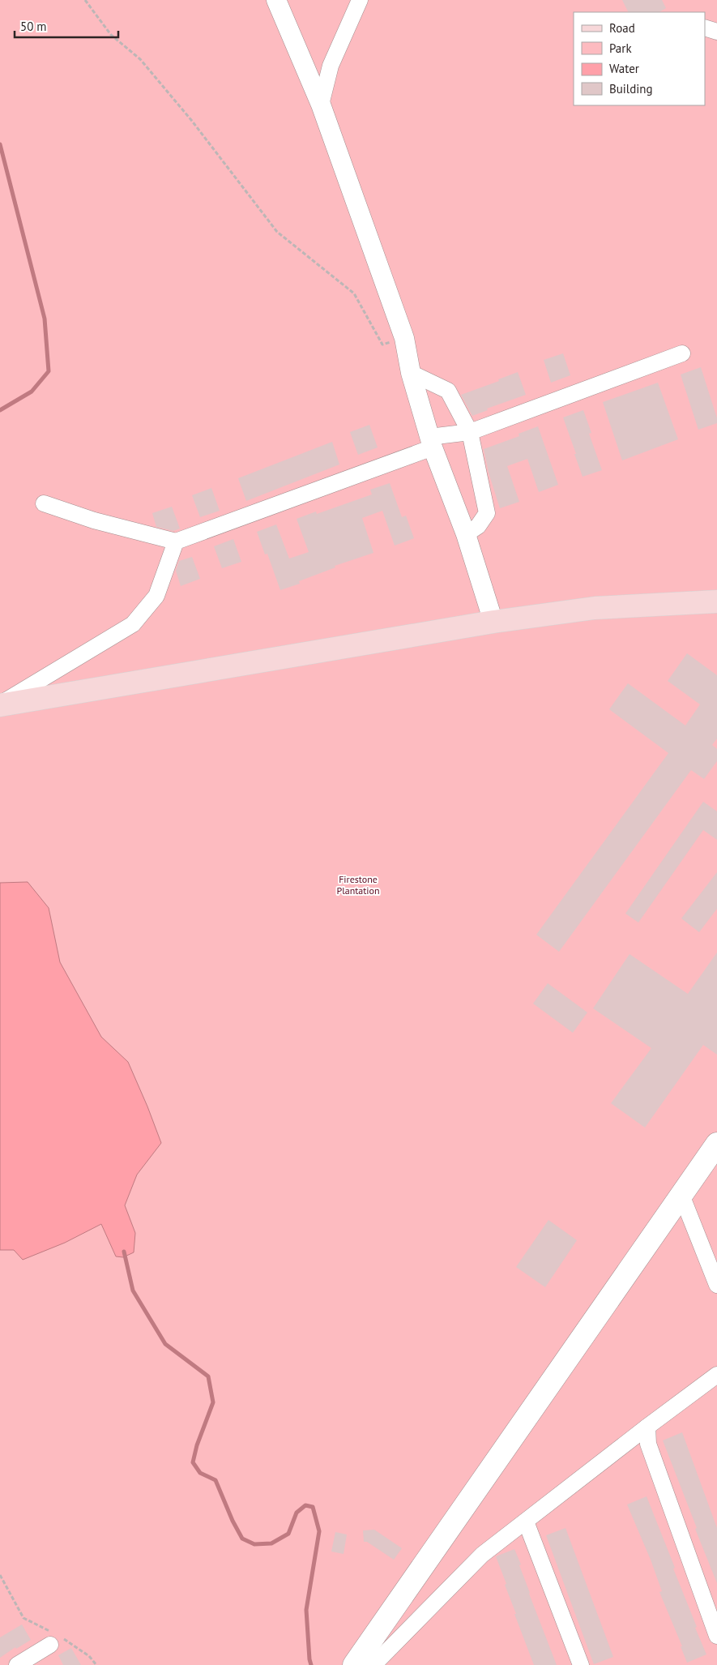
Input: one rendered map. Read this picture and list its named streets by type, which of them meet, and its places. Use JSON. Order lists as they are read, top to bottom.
{
  "parks": ["Firestone Plantation"],
  "legend": [
    "Road",
    "Park",
    "Water",
    "Building"
  ],
  "scale_bar": "50 m"
}
